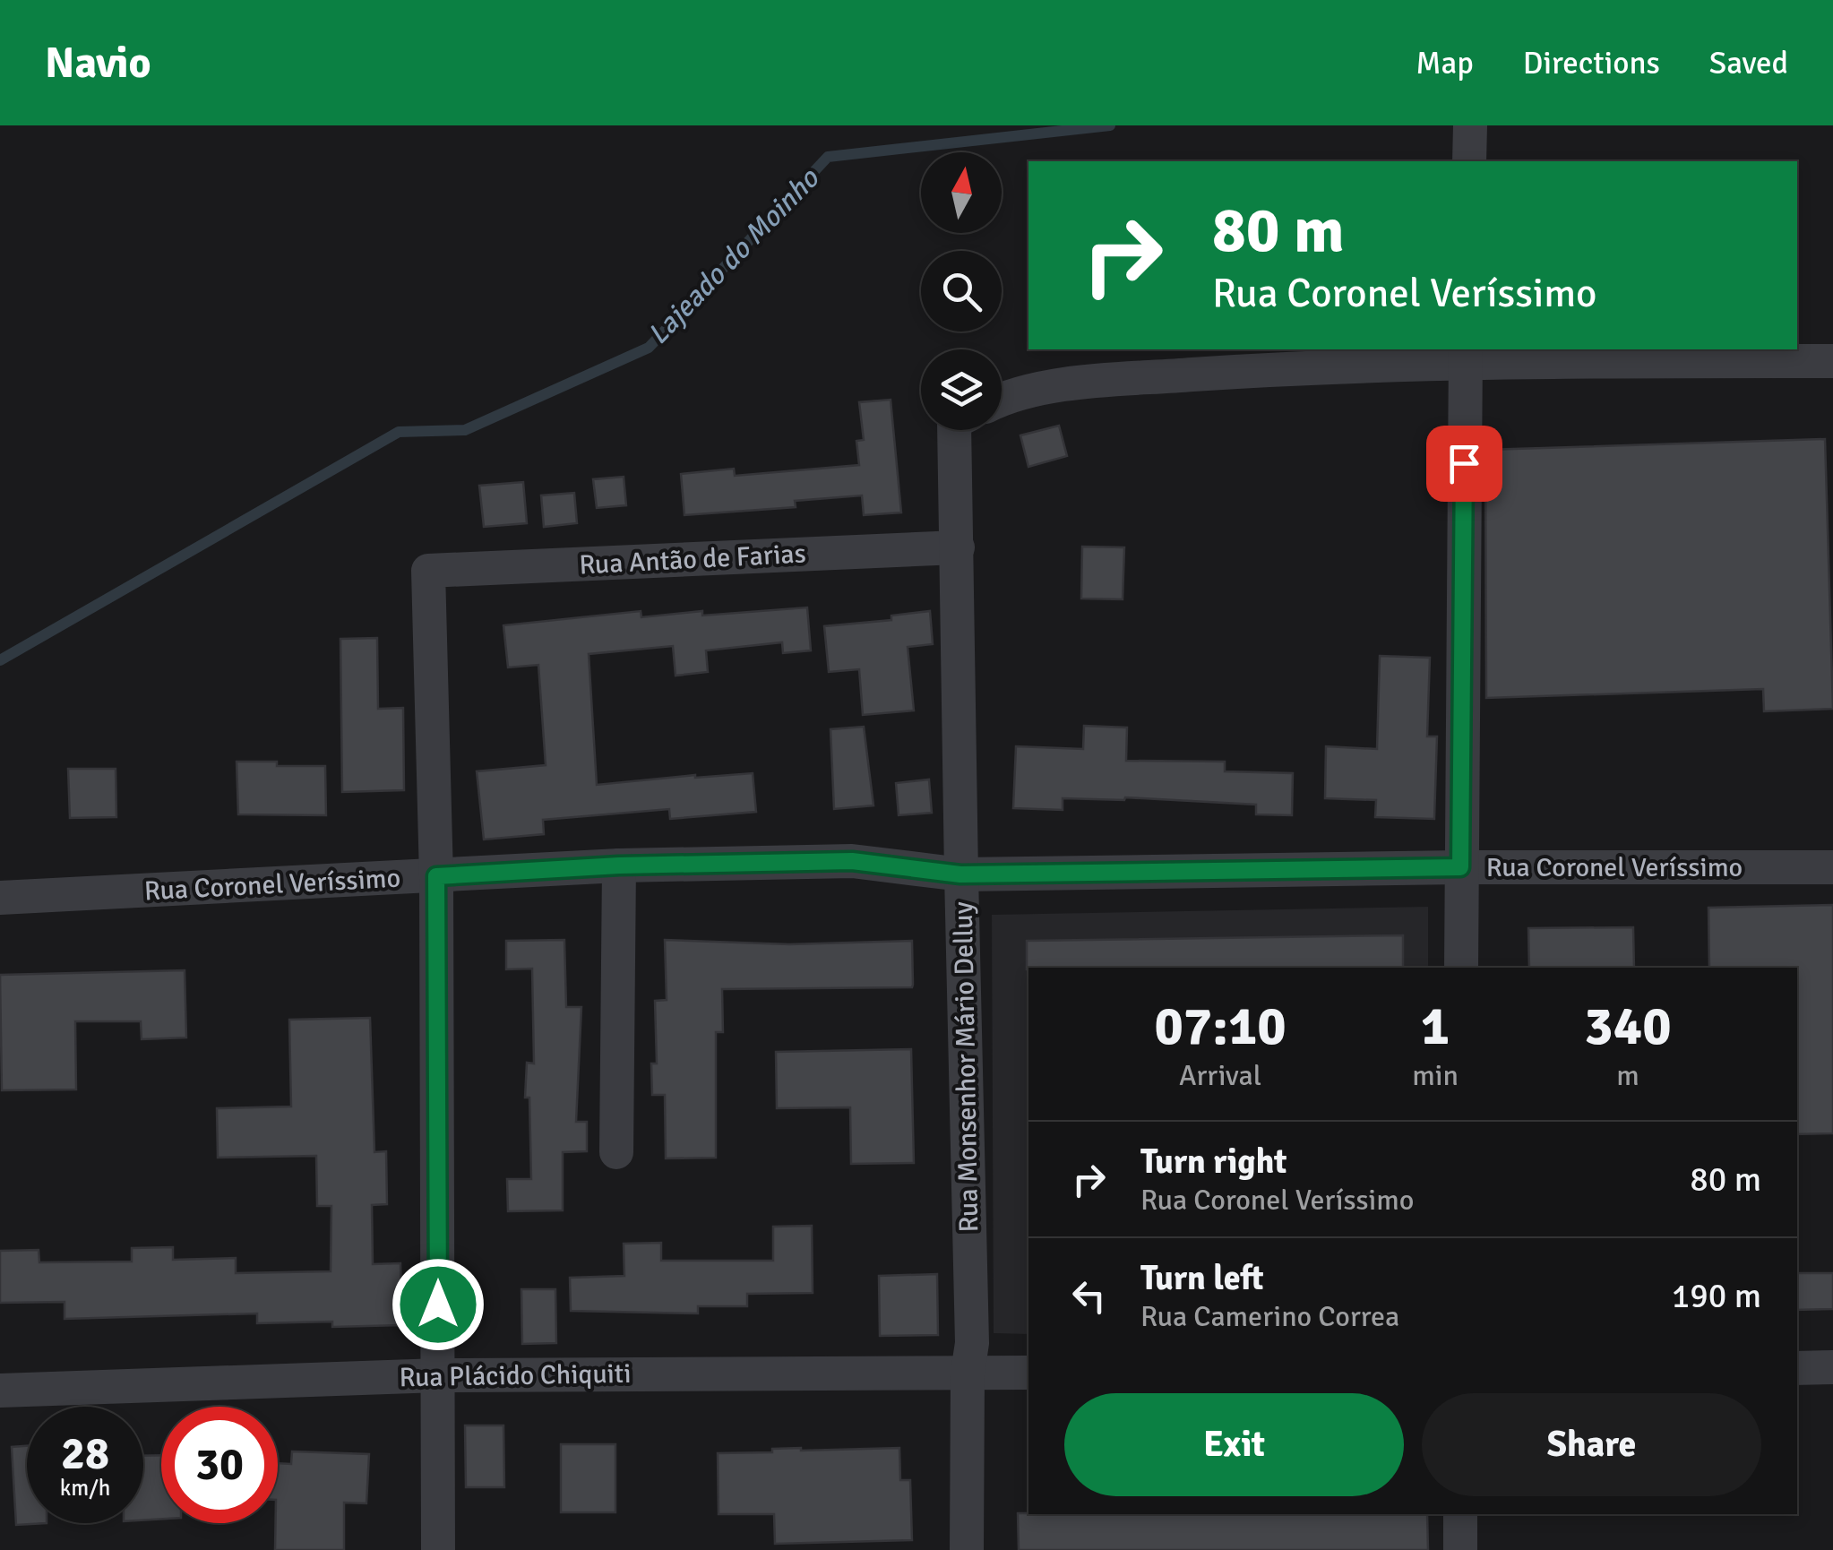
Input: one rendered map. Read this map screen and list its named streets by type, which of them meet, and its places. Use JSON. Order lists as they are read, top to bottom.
{
  "streets": {
    "street": [
      "Rua Antão de Farias",
      "Rua Coronel Veríssimo",
      "Rua Monsenhor Mário Delluy",
      "Rua Plácido Chiquiti"
    ]
  },
  "crossings": [
    ["Rua Antão de Farias", "Rua Coronel Veríssimo"],
    ["Rua Antão de Farias", "Rua Monsenhor Mário Delluy"],
    ["Rua Coronel Veríssimo", "Rua Monsenhor Mário Delluy"],
    ["Rua Monsenhor Mário Delluy", "Rua Plácido Chiquiti"]
  ],
  "water": ["Lajeado do Moinho"],
  "north": "top",
  "page": {
    "header": "Navio",
    "nav": ["Map", "Directions", "Saved"],
    "turn": ["80 m", "Rua Coronel Veríssimo"],
    "eta": [
      "07:10",
      "Arrival",
      "1",
      "min",
      "340",
      "m"
    ],
    "list": [
      {
        "name": "Turn right",
        "note": "Rua Coronel Veríssimo",
        "value": "80 m"
      },
      {
        "name": "Turn left",
        "note": "Rua Camerino Correa",
        "value": "190 m"
      }
    ],
    "buttons": ["Exit", "Share"],
    "speed": "28 km/h",
    "limit": "30"
  }
}
